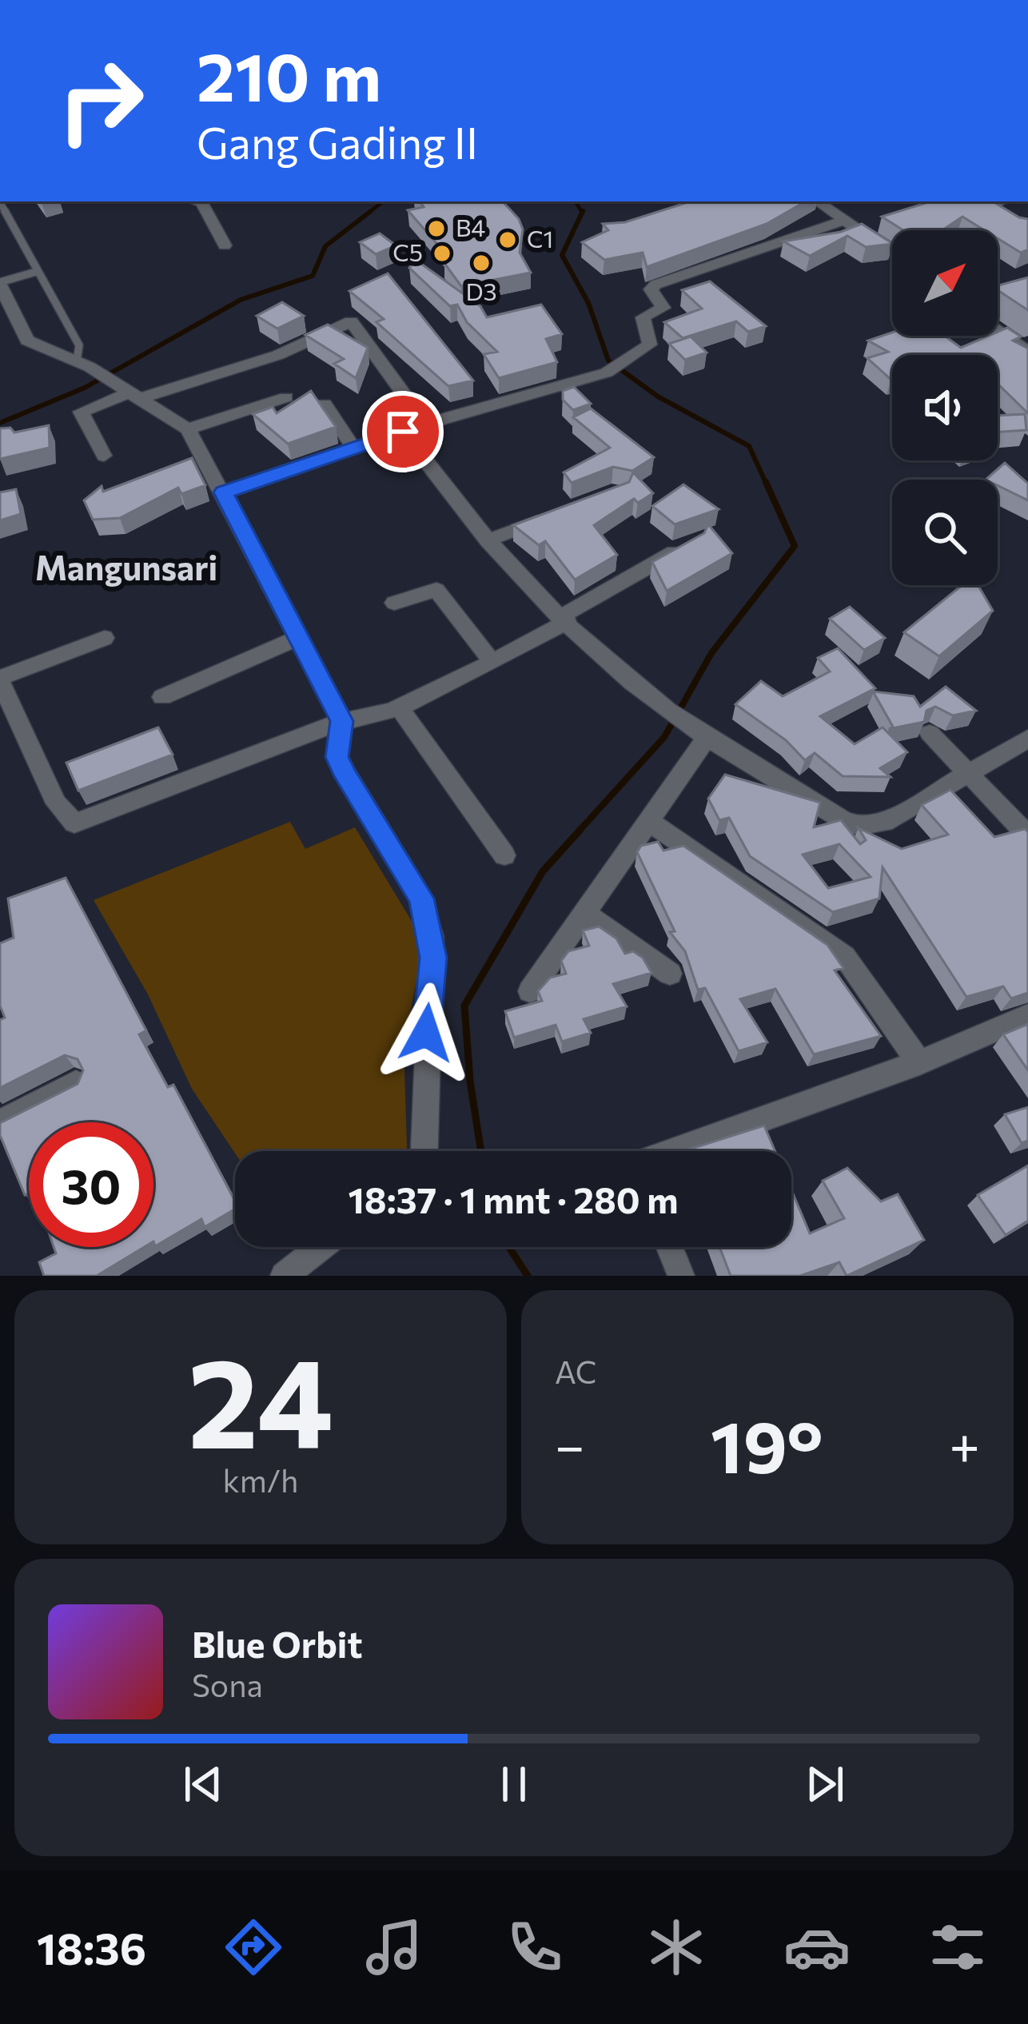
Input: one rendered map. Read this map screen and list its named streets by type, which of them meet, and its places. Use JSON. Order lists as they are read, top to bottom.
{
  "districts": ["Mangunsari"],
  "places": [
    "B4",
    "C1",
    "C5",
    "D3"
  ],
  "north": "top right",
  "page": {
    "turn": ["210 m", "Gang Gading II"],
    "limit": "30",
    "trip": "18:37 · 1 mnt · 280 m",
    "tile": [
      ["24", "km/h"],
      "AC"
    ],
    "heat": ["−", "19°", "+"],
    "song": ["Blue Orbit", "Sona"],
    "tabs": "18:36"
  }
}
